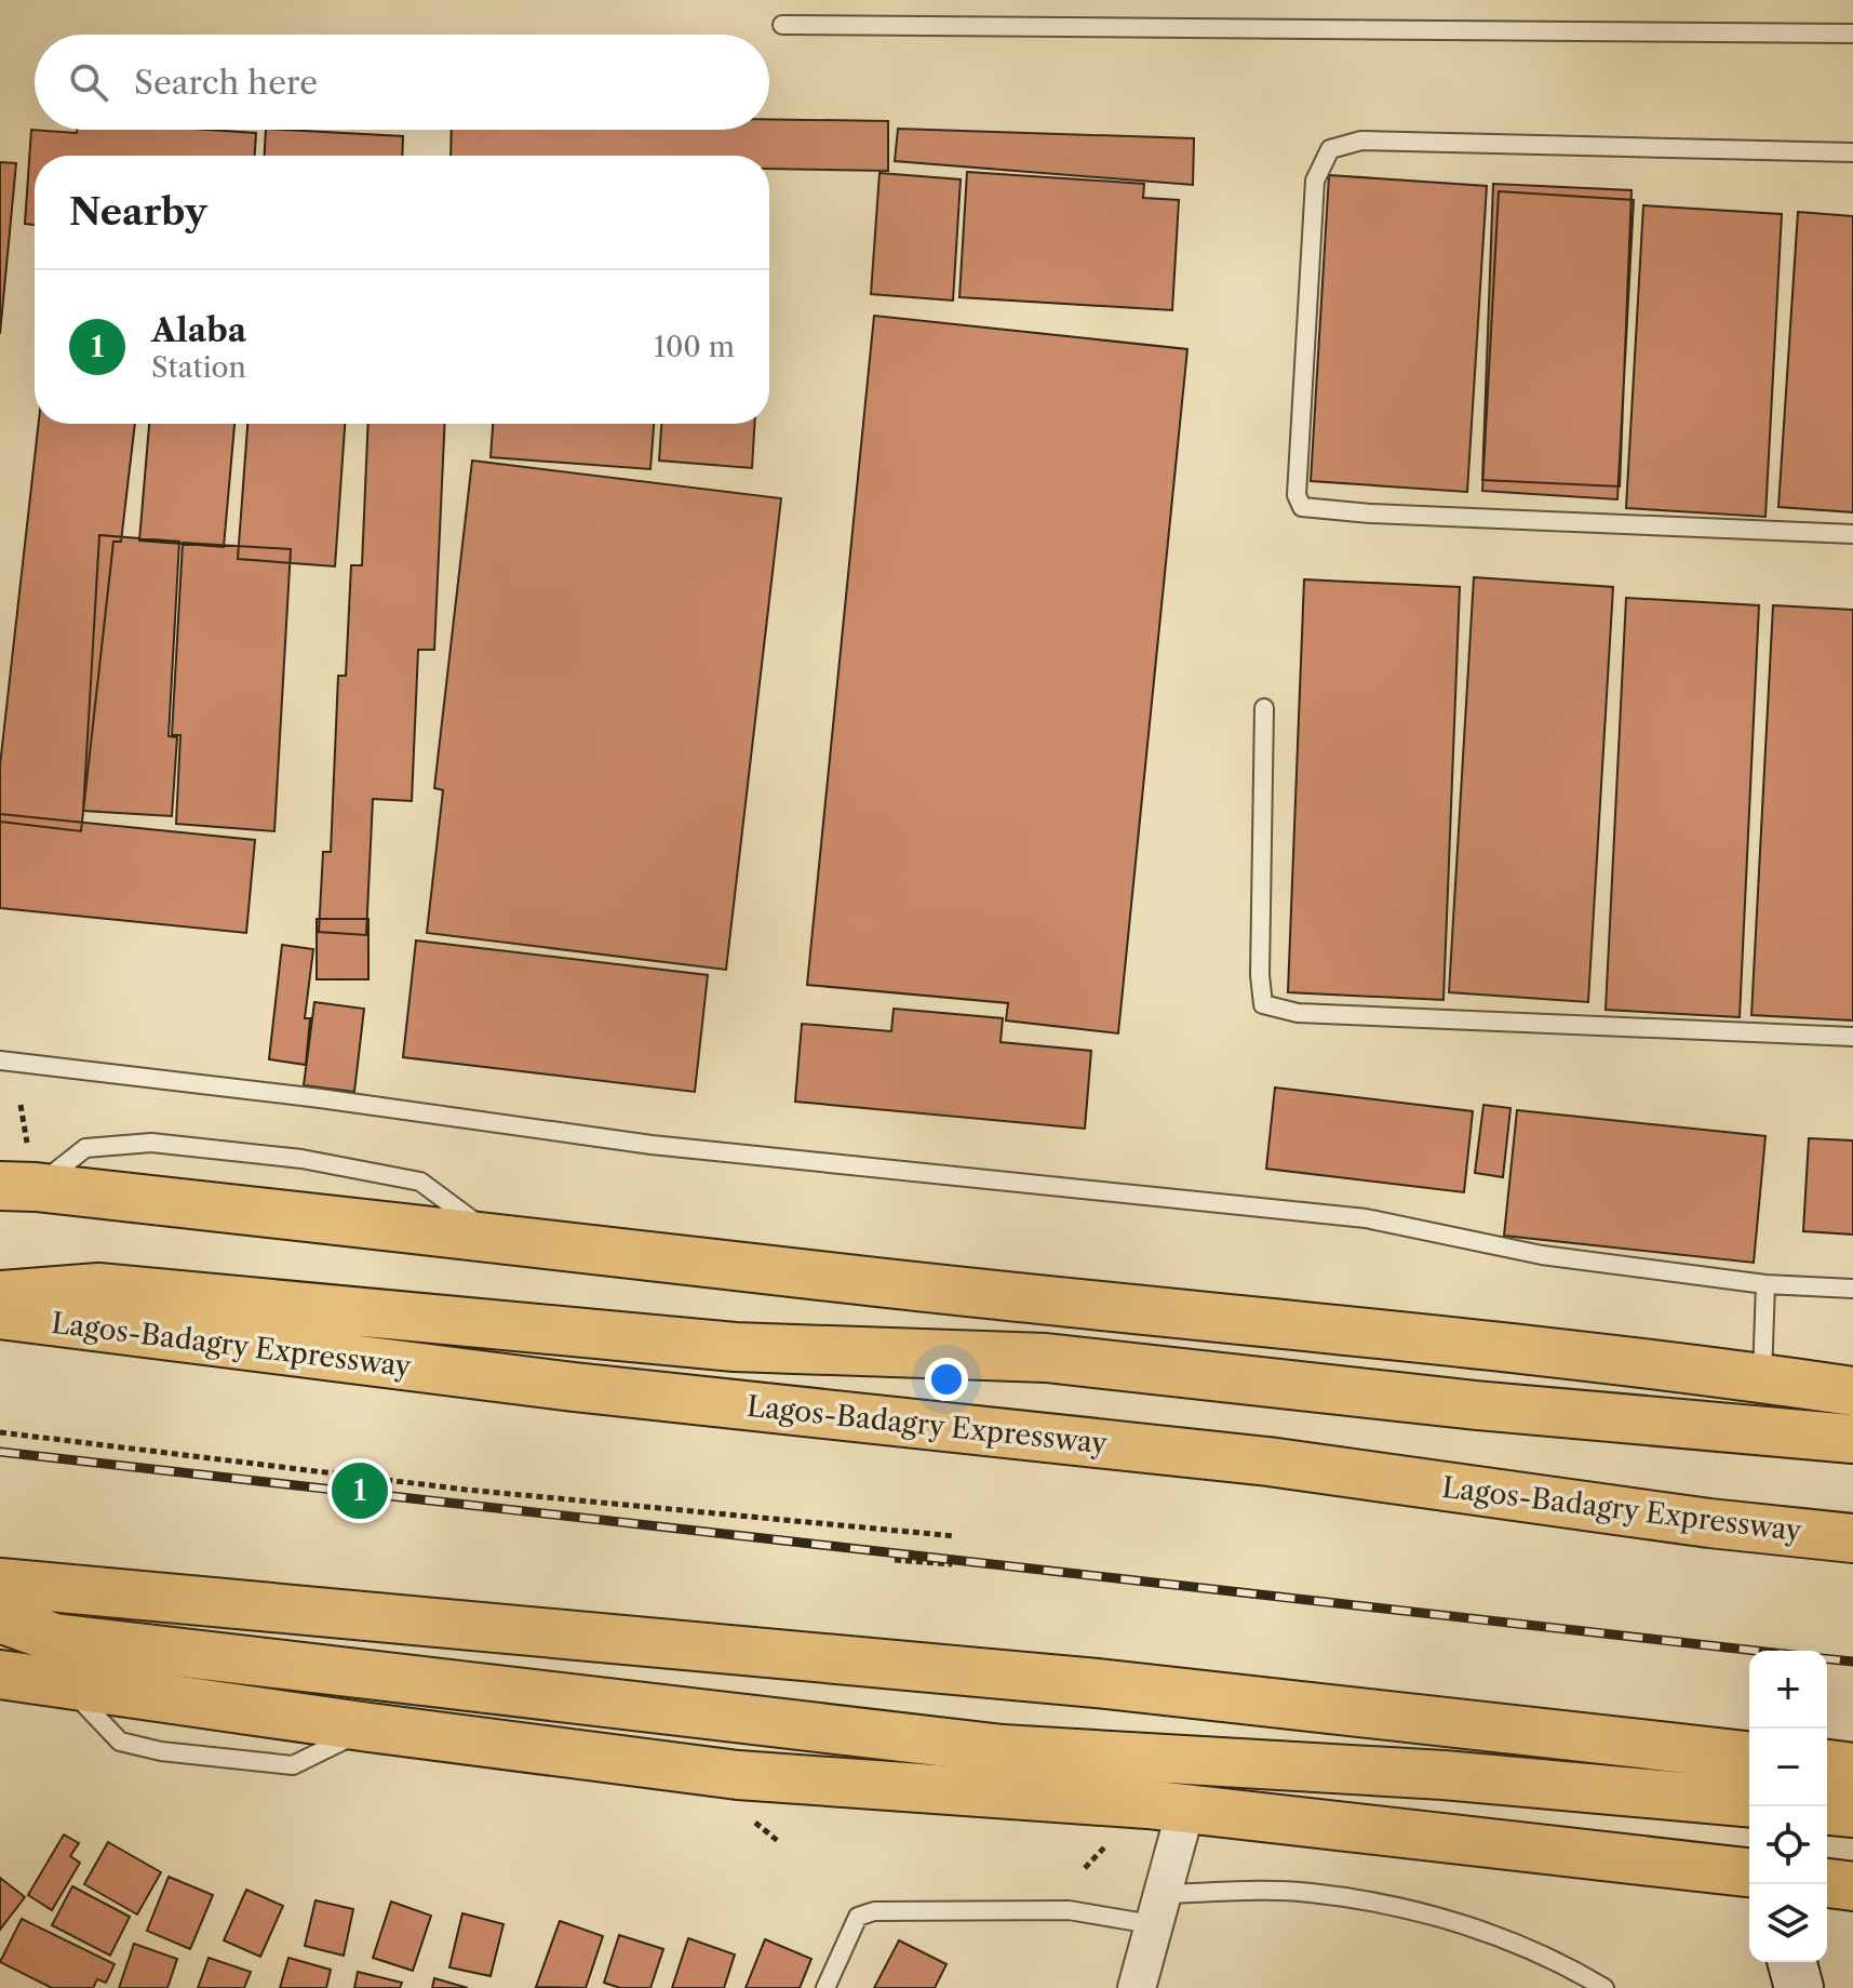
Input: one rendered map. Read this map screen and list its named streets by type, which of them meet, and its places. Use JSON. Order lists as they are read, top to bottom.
{
  "streets": {
    "main road": ["Lagos-Badagry Expressway"]
  },
  "page": {
    "search": "Search here",
    "heading": "Nearby",
    "list": [
      {
        "mark": "1",
        "name": "Alaba",
        "note": "Station",
        "value": "100 m"
      }
    ],
    "pins": "1",
    "map_buttons": ["+", "−"]
  }
}
